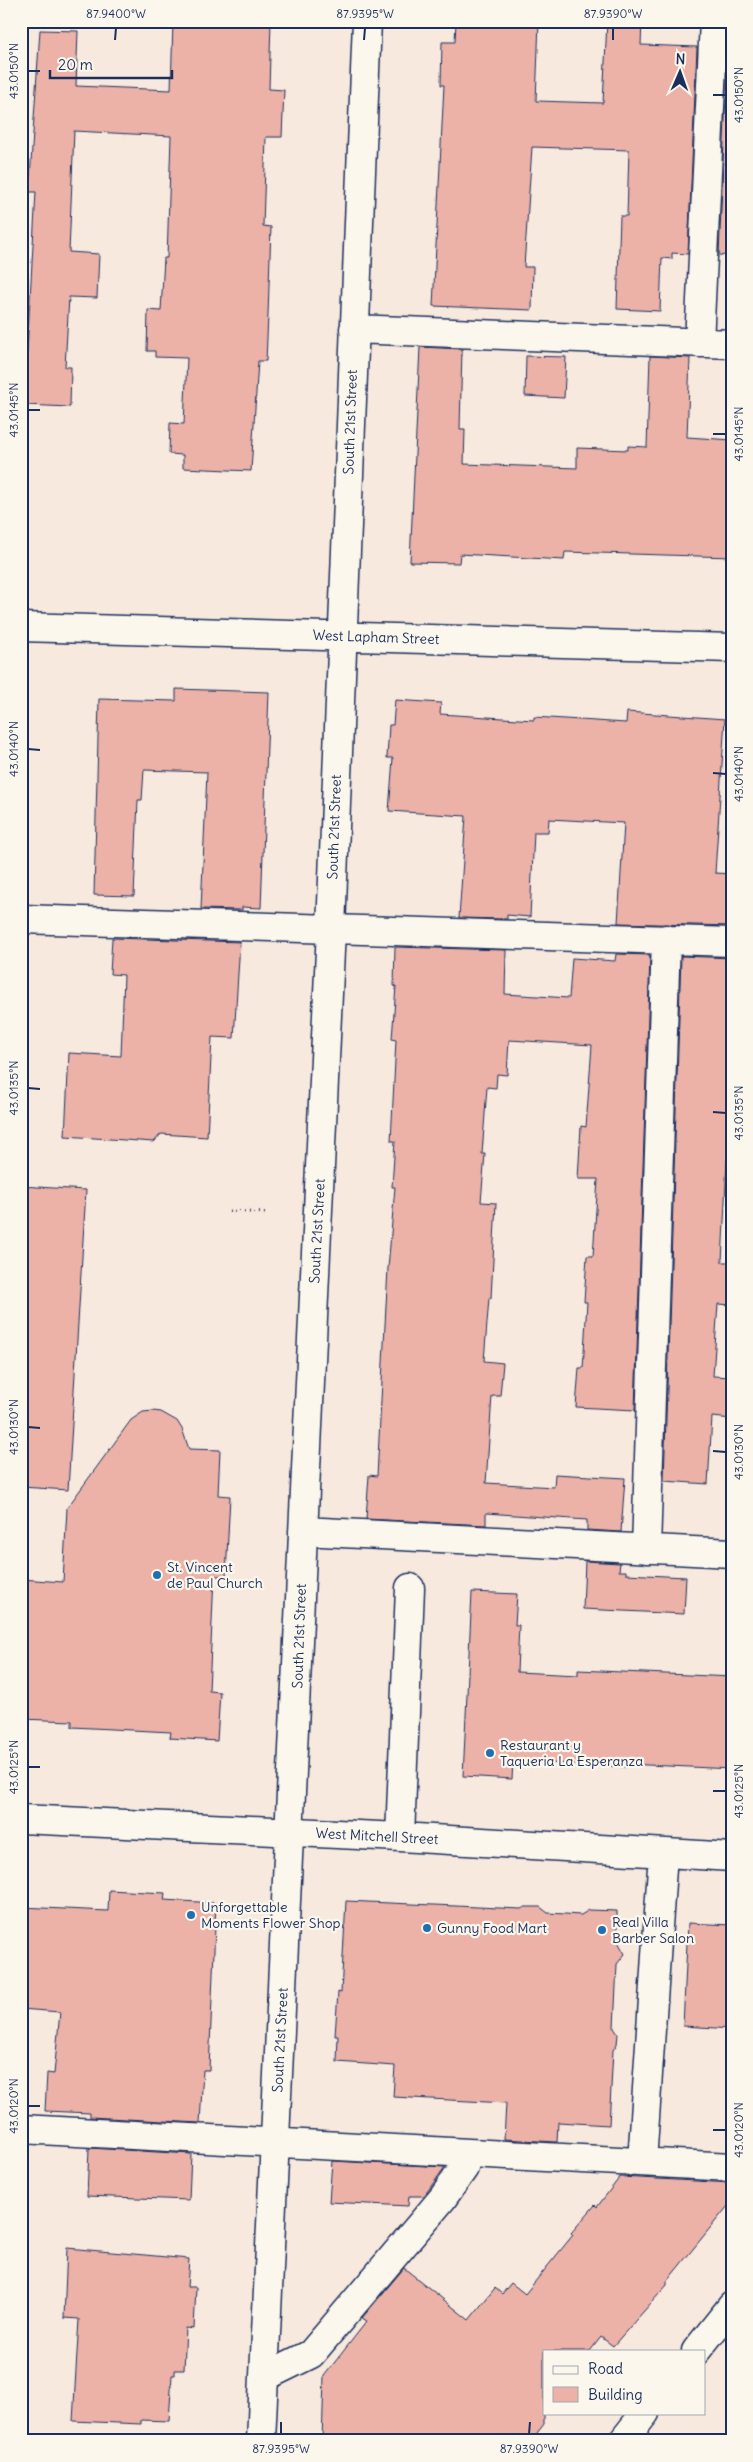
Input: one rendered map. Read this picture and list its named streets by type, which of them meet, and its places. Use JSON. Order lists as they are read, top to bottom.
{
  "streets": {
    "street": ["South 21st Street", "West Lapham Street", "West Mitchell Street"]
  },
  "crossings": [
    ["South 21st Street", "West Lapham Street"],
    ["South 21st Street", "West Mitchell Street"]
  ],
  "places": [
    "St. Vincent de Paul Church",
    "Restaurant y Taqueria La Esperanza",
    "Unforgettable Moments Flower Shop",
    "Gunny Food Mart",
    "Real Villa Barber Salon"
  ],
  "legend": ["Road", "Building"],
  "scale_bar": "20 m",
  "north": "top",
  "coordinates": [
    "87.9400°W",
    "87.9395°W",
    "87.9390°W",
    "43.0150°N",
    "43.0145°N",
    "43.0140°N",
    "43.0135°N",
    "43.0130°N",
    "43.0125°N",
    "43.0120°N"
  ]
}
